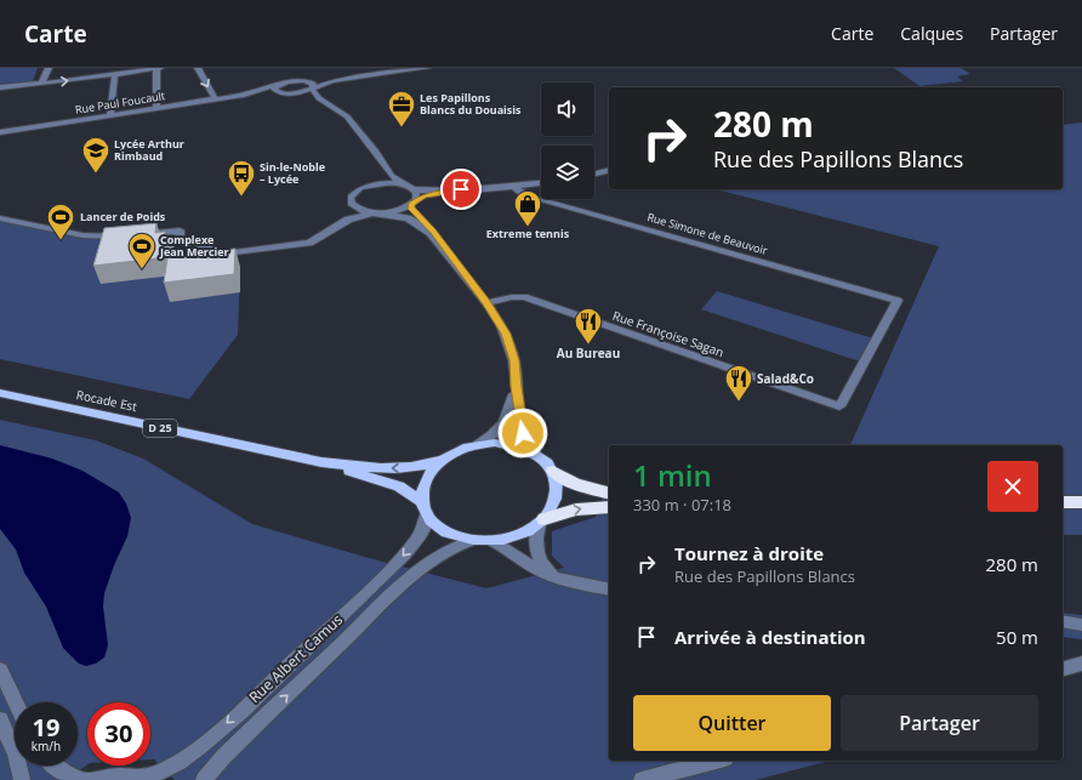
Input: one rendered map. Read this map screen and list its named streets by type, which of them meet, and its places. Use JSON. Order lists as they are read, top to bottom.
{
  "streets": {
    "main road": ["Rocade Est", "D 25"],
    "street": [
      "Rue Paul Foucault",
      "Rue Simone de Beauvoir",
      "Rue Françoise Sagan",
      "Rue Albert Camus"
    ]
  },
  "crossings": [
    ["Rue Simone de Beauvoir", "Rue Françoise Sagan"],
    ["Rocade Est", "Rue Albert Camus"]
  ],
  "places": {
    "office": ["Les Papillons Blancs du Douaisis"],
    "school or university": ["Lycée Arthur Rimbaud"],
    "bus stop": ["Sin-le-Noble – Lycée"],
    "shop": ["Extreme tennis"],
    "sports": ["Lancer de Poids", "Complexe Jean Mercier"],
    "restaurant": ["Au Bureau", "Salad&Co"]
  },
  "page": {
    "header": "Carte",
    "nav": ["Carte", "Calques", "Partager"],
    "turn": ["280 m", "Rue des Papillons Blancs"],
    "heading": ["1 min", "330 m · 07:18"],
    "list": [
      {
        "name": "Tournez à droite",
        "note": "Rue des Papillons Blancs",
        "value": "280 m"
      },
      {
        "name": "Arrivée à destination",
        "value": "50 m"
      }
    ],
    "buttons": ["Quitter", "Partager"],
    "speed": "19 km/h",
    "limit": "30"
  }
}
